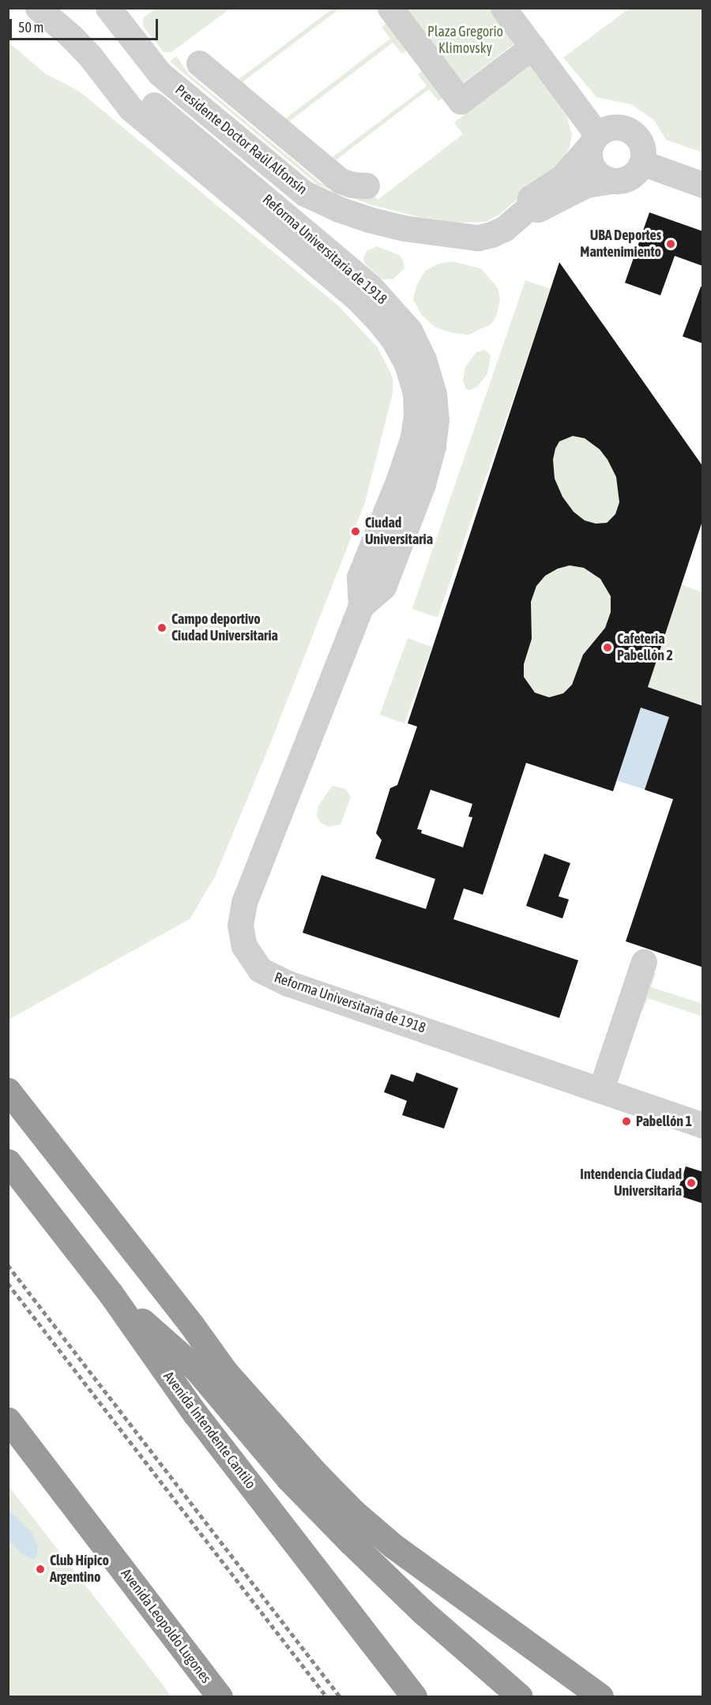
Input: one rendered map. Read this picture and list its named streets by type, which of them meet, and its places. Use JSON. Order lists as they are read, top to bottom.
{
  "streets": {
    "highway": ["Avenida Intendente Cantilo", "Avenida Leopoldo Lugones"],
    "lane": ["Presidente Doctor Raúl Alfonsín", "Reforma Universitaria de 1918"]
  },
  "parks": ["Plaza Gregorio Klimovsky"],
  "places": [
    "UBA Deportes Mantenimiento",
    "Ciudad Universitaria",
    "Campo deportivo Ciudad Universitaria",
    "Cafeteria Pabellón 2",
    "Pabellón 1",
    "Intendencia Ciudad Universitaria",
    "Club Hípico Argentino"
  ],
  "scale_bar": "50 m"
}
